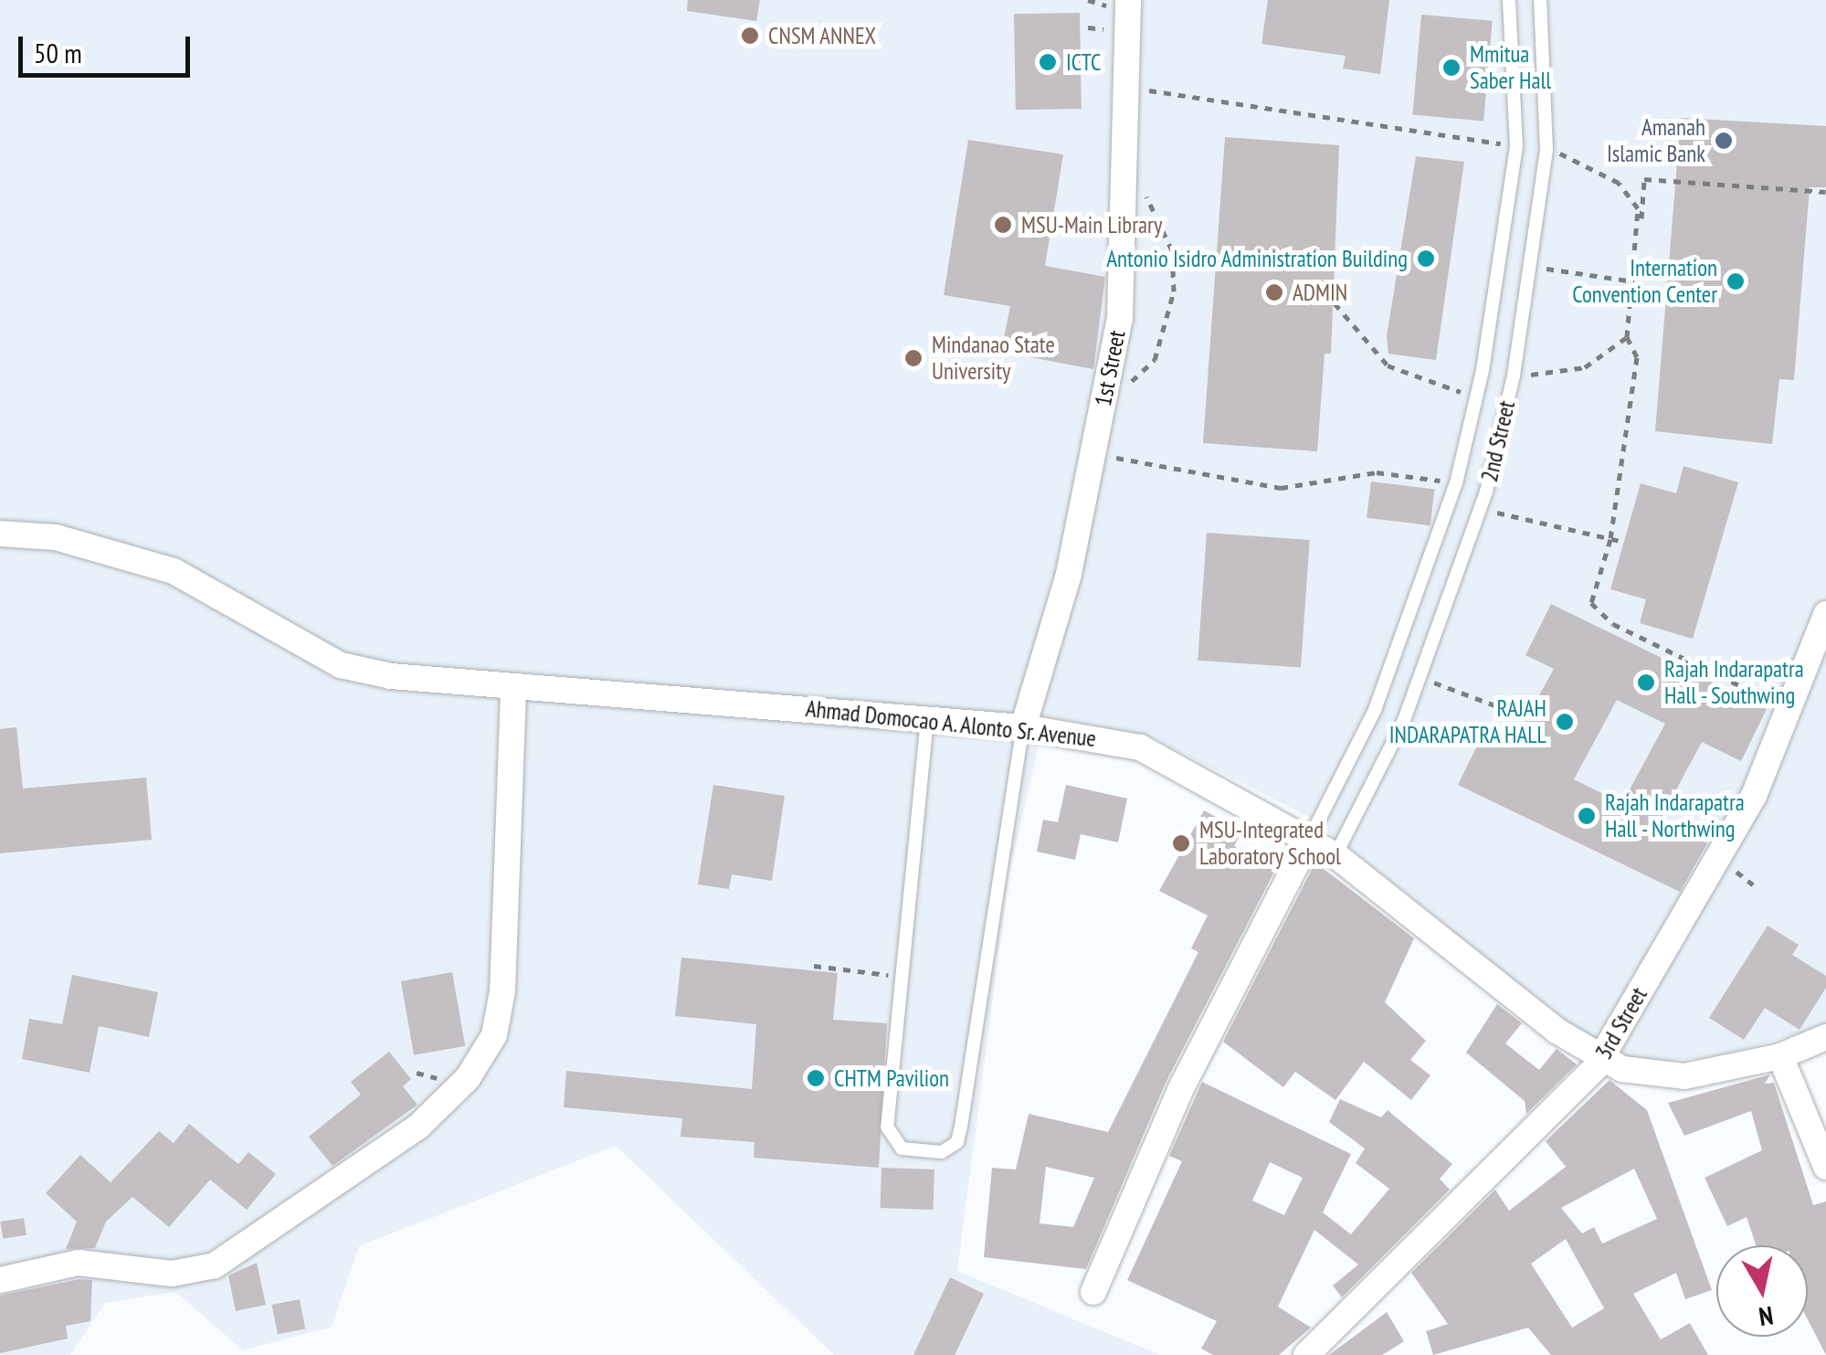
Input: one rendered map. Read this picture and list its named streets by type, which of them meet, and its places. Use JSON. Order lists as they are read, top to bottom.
{
  "streets": {
    "street": ["1st Street", "Ahmad Domocao A. Alonto Sr. Avenue", "3rd Street"],
    "lane": ["2nd Street"]
  },
  "crossings": [
    ["1st Street", "Ahmad Domocao A. Alonto Sr. Avenue"],
    ["2nd Street", "Ahmad Domocao A. Alonto Sr. Avenue"],
    ["Ahmad Domocao A. Alonto Sr. Avenue", "3rd Street"]
  ],
  "places": [
    "CNSM ANNEX",
    "ICTC",
    "Mmitua Saber Hall",
    "Amanah Islamic Bank",
    "MSU-Main Library",
    "Antonio Isidro Administration Building",
    "Internation Convention Center",
    "ADMIN",
    "Mindanao State University",
    "Rajah Indarapatra Hall - Southwing",
    "RAJAH INDARAPATRA HALL",
    "Rajah Indarapatra Hall - Northwing",
    "MSU-Integrated Laboratory School",
    "CHTM Pavilion"
  ],
  "scale_bar": "50 m",
  "north": "bottom"
}
